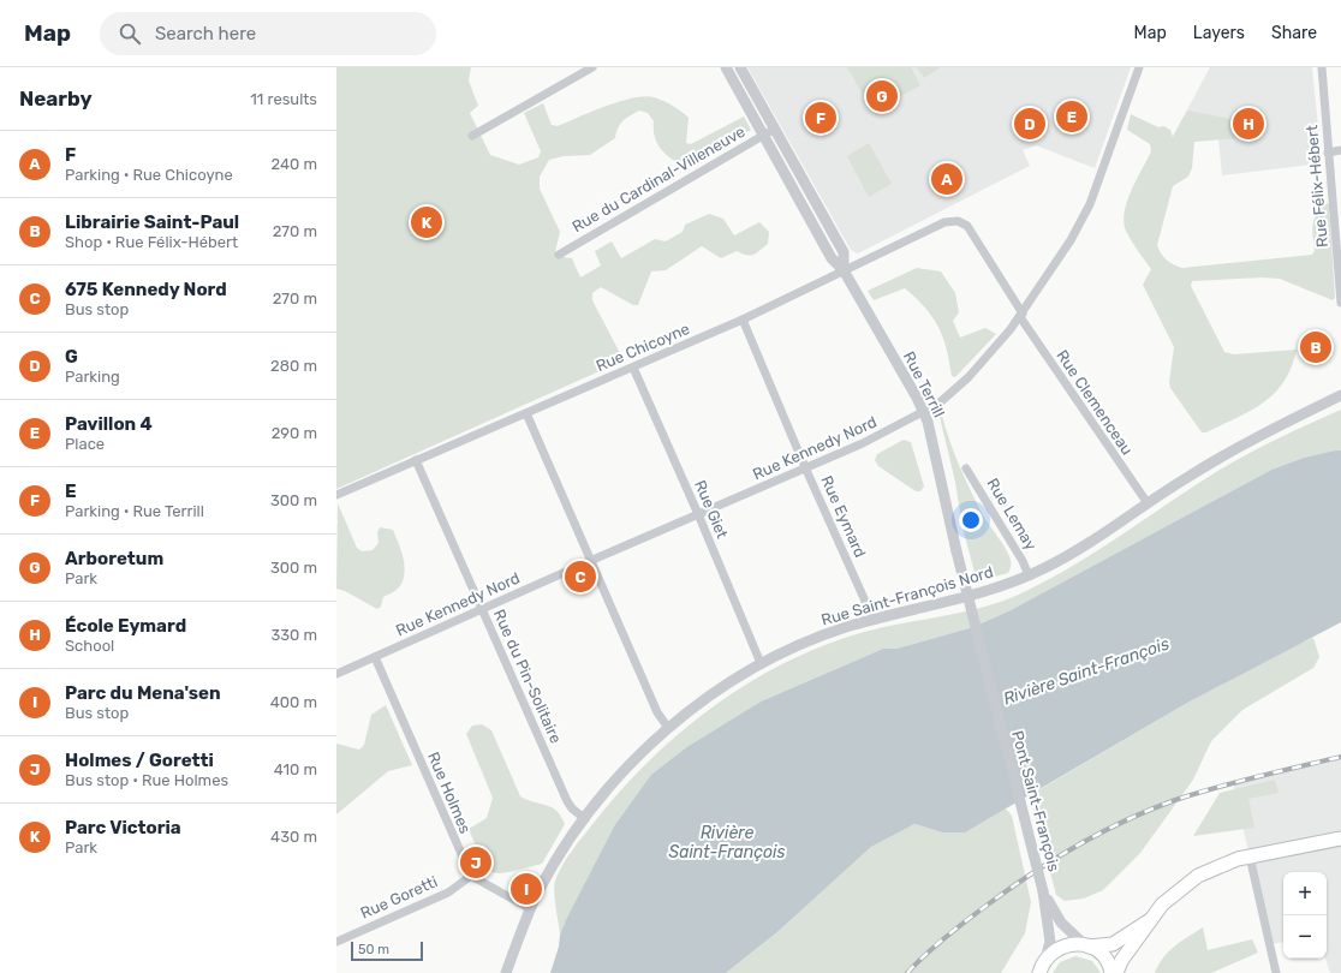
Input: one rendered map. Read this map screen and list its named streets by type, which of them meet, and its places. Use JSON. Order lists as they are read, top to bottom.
{
  "streets": {
    "street": [
      "Rue du Cardinal-Villeneuve",
      "Rue Félix-Hébert",
      "Rue Chicoyne",
      "Rue Terrill",
      "Rue Clemenceau",
      "Rue Kennedy Nord",
      "Rue Giet",
      "Rue Lemay",
      "Rue Eymard",
      "Rue Saint-François Nord",
      "Rue du Pin-Solitaire",
      "Rue Holmes",
      "Pont Saint-François",
      "Rue Goretti"
    ]
  },
  "crossings": [
    ["Rue du Cardinal-Villeneuve", "Rue Terrill"],
    ["Rue Chicoyne", "Rue Terrill"],
    ["Rue Chicoyne", "Rue Clemenceau"],
    ["Rue Chicoyne", "Rue Giet"],
    ["Rue Chicoyne", "Rue Eymard"],
    ["Rue Chicoyne", "Rue du Pin-Solitaire"],
    ["Rue Terrill", "Rue Kennedy Nord"],
    ["Rue Terrill", "Pont Saint-François"],
    ["Rue Clemenceau", "Rue Kennedy Nord"],
    ["Rue Clemenceau", "Rue Saint-François Nord"],
    ["Rue Kennedy Nord", "Rue Giet"],
    ["Rue Kennedy Nord", "Rue Eymard"],
    ["Rue Kennedy Nord", "Rue du Pin-Solitaire"],
    ["Rue Kennedy Nord", "Rue Holmes"],
    ["Rue Giet", "Rue Saint-François Nord"],
    ["Rue Lemay", "Rue Saint-François Nord"],
    ["Rue Eymard", "Rue Saint-François Nord"],
    ["Rue Saint-François Nord", "Rue du Pin-Solitaire"],
    ["Rue Holmes", "Rue Goretti"]
  ],
  "water": ["Rivière Saint-François"],
  "scale_bar": "50 m",
  "page": {
    "header": "Map",
    "search": "Search here",
    "nav": ["Map", "Layers", "Share"],
    "heading": ["Nearby", "11 results"],
    "pins": [
      "G",
      "E",
      "F",
      "D",
      "H",
      "A",
      "K",
      "B",
      "C",
      "J",
      "I"
    ],
    "list": [
      {
        "mark": "A",
        "name": "F",
        "note": "Parking · Rue Chicoyne",
        "value": "240 m"
      },
      {
        "mark": "B",
        "name": "Librairie Saint-Paul",
        "note": "Shop · Rue Félix-Hébert",
        "value": "270 m"
      },
      {
        "mark": "C",
        "name": "675 Kennedy Nord",
        "note": "Bus stop",
        "value": "270 m"
      },
      {
        "mark": "D",
        "name": "G",
        "note": "Parking",
        "value": "280 m"
      },
      {
        "mark": "E",
        "name": "Pavillon 4",
        "note": "Place",
        "value": "290 m"
      },
      {
        "mark": "F",
        "name": "E",
        "note": "Parking · Rue Terrill",
        "value": "300 m"
      },
      {
        "mark": "G",
        "name": "Arboretum",
        "note": "Park",
        "value": "300 m"
      },
      {
        "mark": "H",
        "name": "École Eymard",
        "note": "School",
        "value": "330 m"
      },
      {
        "mark": "I",
        "name": "Parc du Mena'sen",
        "note": "Bus stop",
        "value": "400 m"
      },
      {
        "mark": "J",
        "name": "Holmes / Goretti",
        "note": "Bus stop · Rue Holmes",
        "value": "410 m"
      },
      {
        "mark": "K",
        "name": "Parc Victoria",
        "note": "Park",
        "value": "430 m"
      }
    ],
    "map_buttons": ["+", "−"],
    "scale": "50 m"
  }
}
